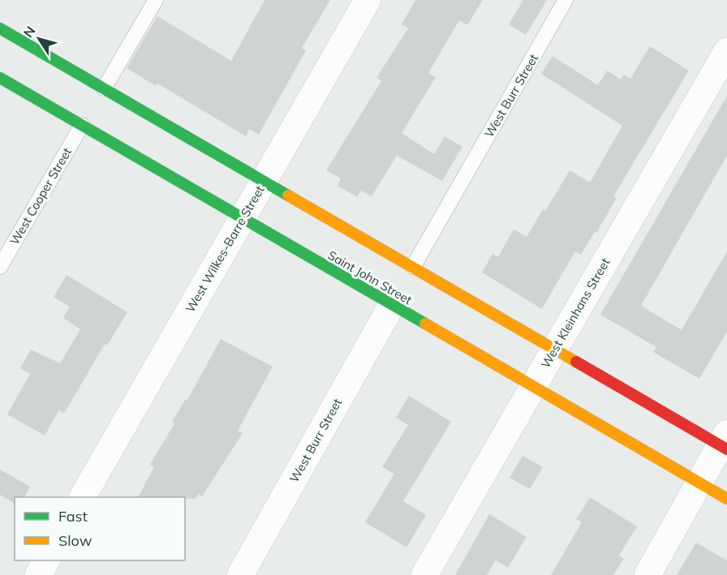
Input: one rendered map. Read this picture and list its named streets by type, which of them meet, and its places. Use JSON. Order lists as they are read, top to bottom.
{
  "streets": {
    "main road": ["Saint John Street"],
    "street": ["West Burr Street", "West Wilkes-Barre Street", "West Kleinhans Street"],
    "lane": ["West Cooper Street"]
  },
  "crossings": [
    ["West Burr Street", "Saint John Street"],
    ["West Cooper Street", "Saint John Street"],
    ["West Wilkes-Barre Street", "Saint John Street"],
    ["Saint John Street", "West Kleinhans Street"]
  ],
  "legend": ["Fast", "Slow"],
  "north": "top left"
}
